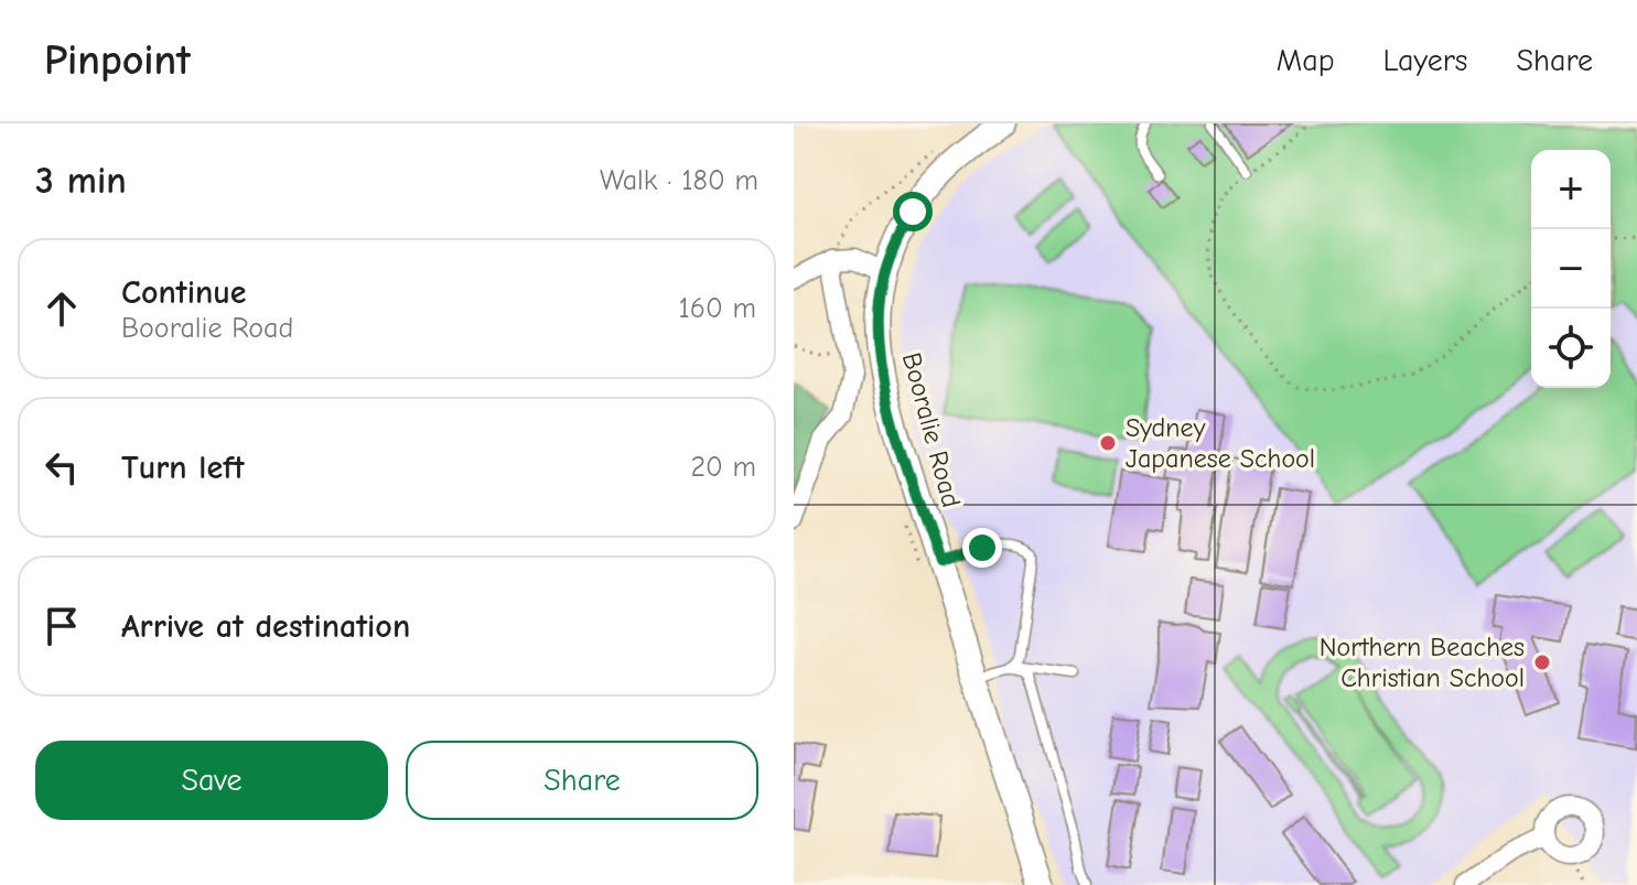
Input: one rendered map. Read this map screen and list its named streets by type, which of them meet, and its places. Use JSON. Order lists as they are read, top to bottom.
{
  "streets": {
    "street": ["Booralie Road"]
  },
  "places": ["Sydney Japanese School", "Northern Beaches Christian School"],
  "page": {
    "header": "Pinpoint",
    "nav": ["Map", "Layers", "Share"],
    "heading": ["3 min", "Walk · 180 m"],
    "map_buttons": ["+", "−"],
    "list": [
      ["Continue", "Booralie Road", "160 m"],
      ["Turn left", "20 m"],
      "Arrive at destination"
    ],
    "buttons": ["Save", "Share"]
  }
}
